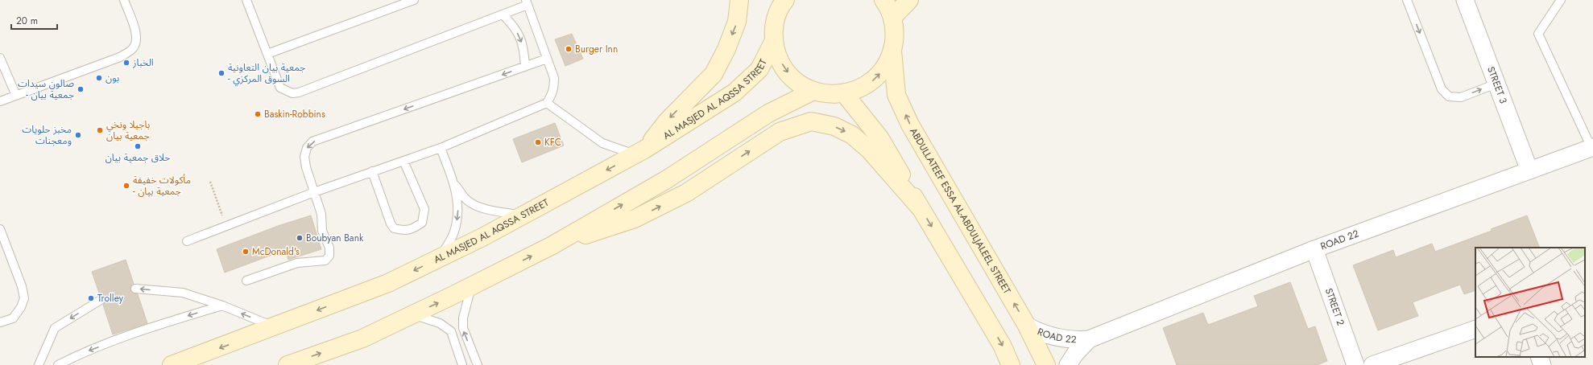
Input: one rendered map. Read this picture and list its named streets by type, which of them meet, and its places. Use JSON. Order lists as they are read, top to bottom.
{
  "streets": {
    "main road": ["AL MASJED AL AQSSA STREET", "ABDULLATEEF ESSA AL-ABDULJALEEL STREET"],
    "street": ["STREET 3", "ROAD 22", "STREET 2"]
  },
  "crossings": [
    ["STREET 3", "ROAD 22"],
    ["ABDULLATEEF ESSA AL-ABDULJALEEL STREET", "ROAD 22"],
    ["ROAD 22", "STREET 2"]
  ],
  "places": [
    "Burger Inn",
    "الخباز",
    "جمعية بيان التعاونية - السوق المركزي",
    "بون",
    "صالون سيدات - جمعية بيان",
    "Baskin-Robbins",
    "باجيلا ونخي جمعية بيان",
    "مخبز حلويات ومعجنات",
    "KFC",
    "حلاق جمعية بيان",
    "مأكولات خفيفة - جمعية بيان",
    "Boubyan Bank",
    "McDonald's",
    "Trolley"
  ],
  "scale_bar": "20 m"
}
